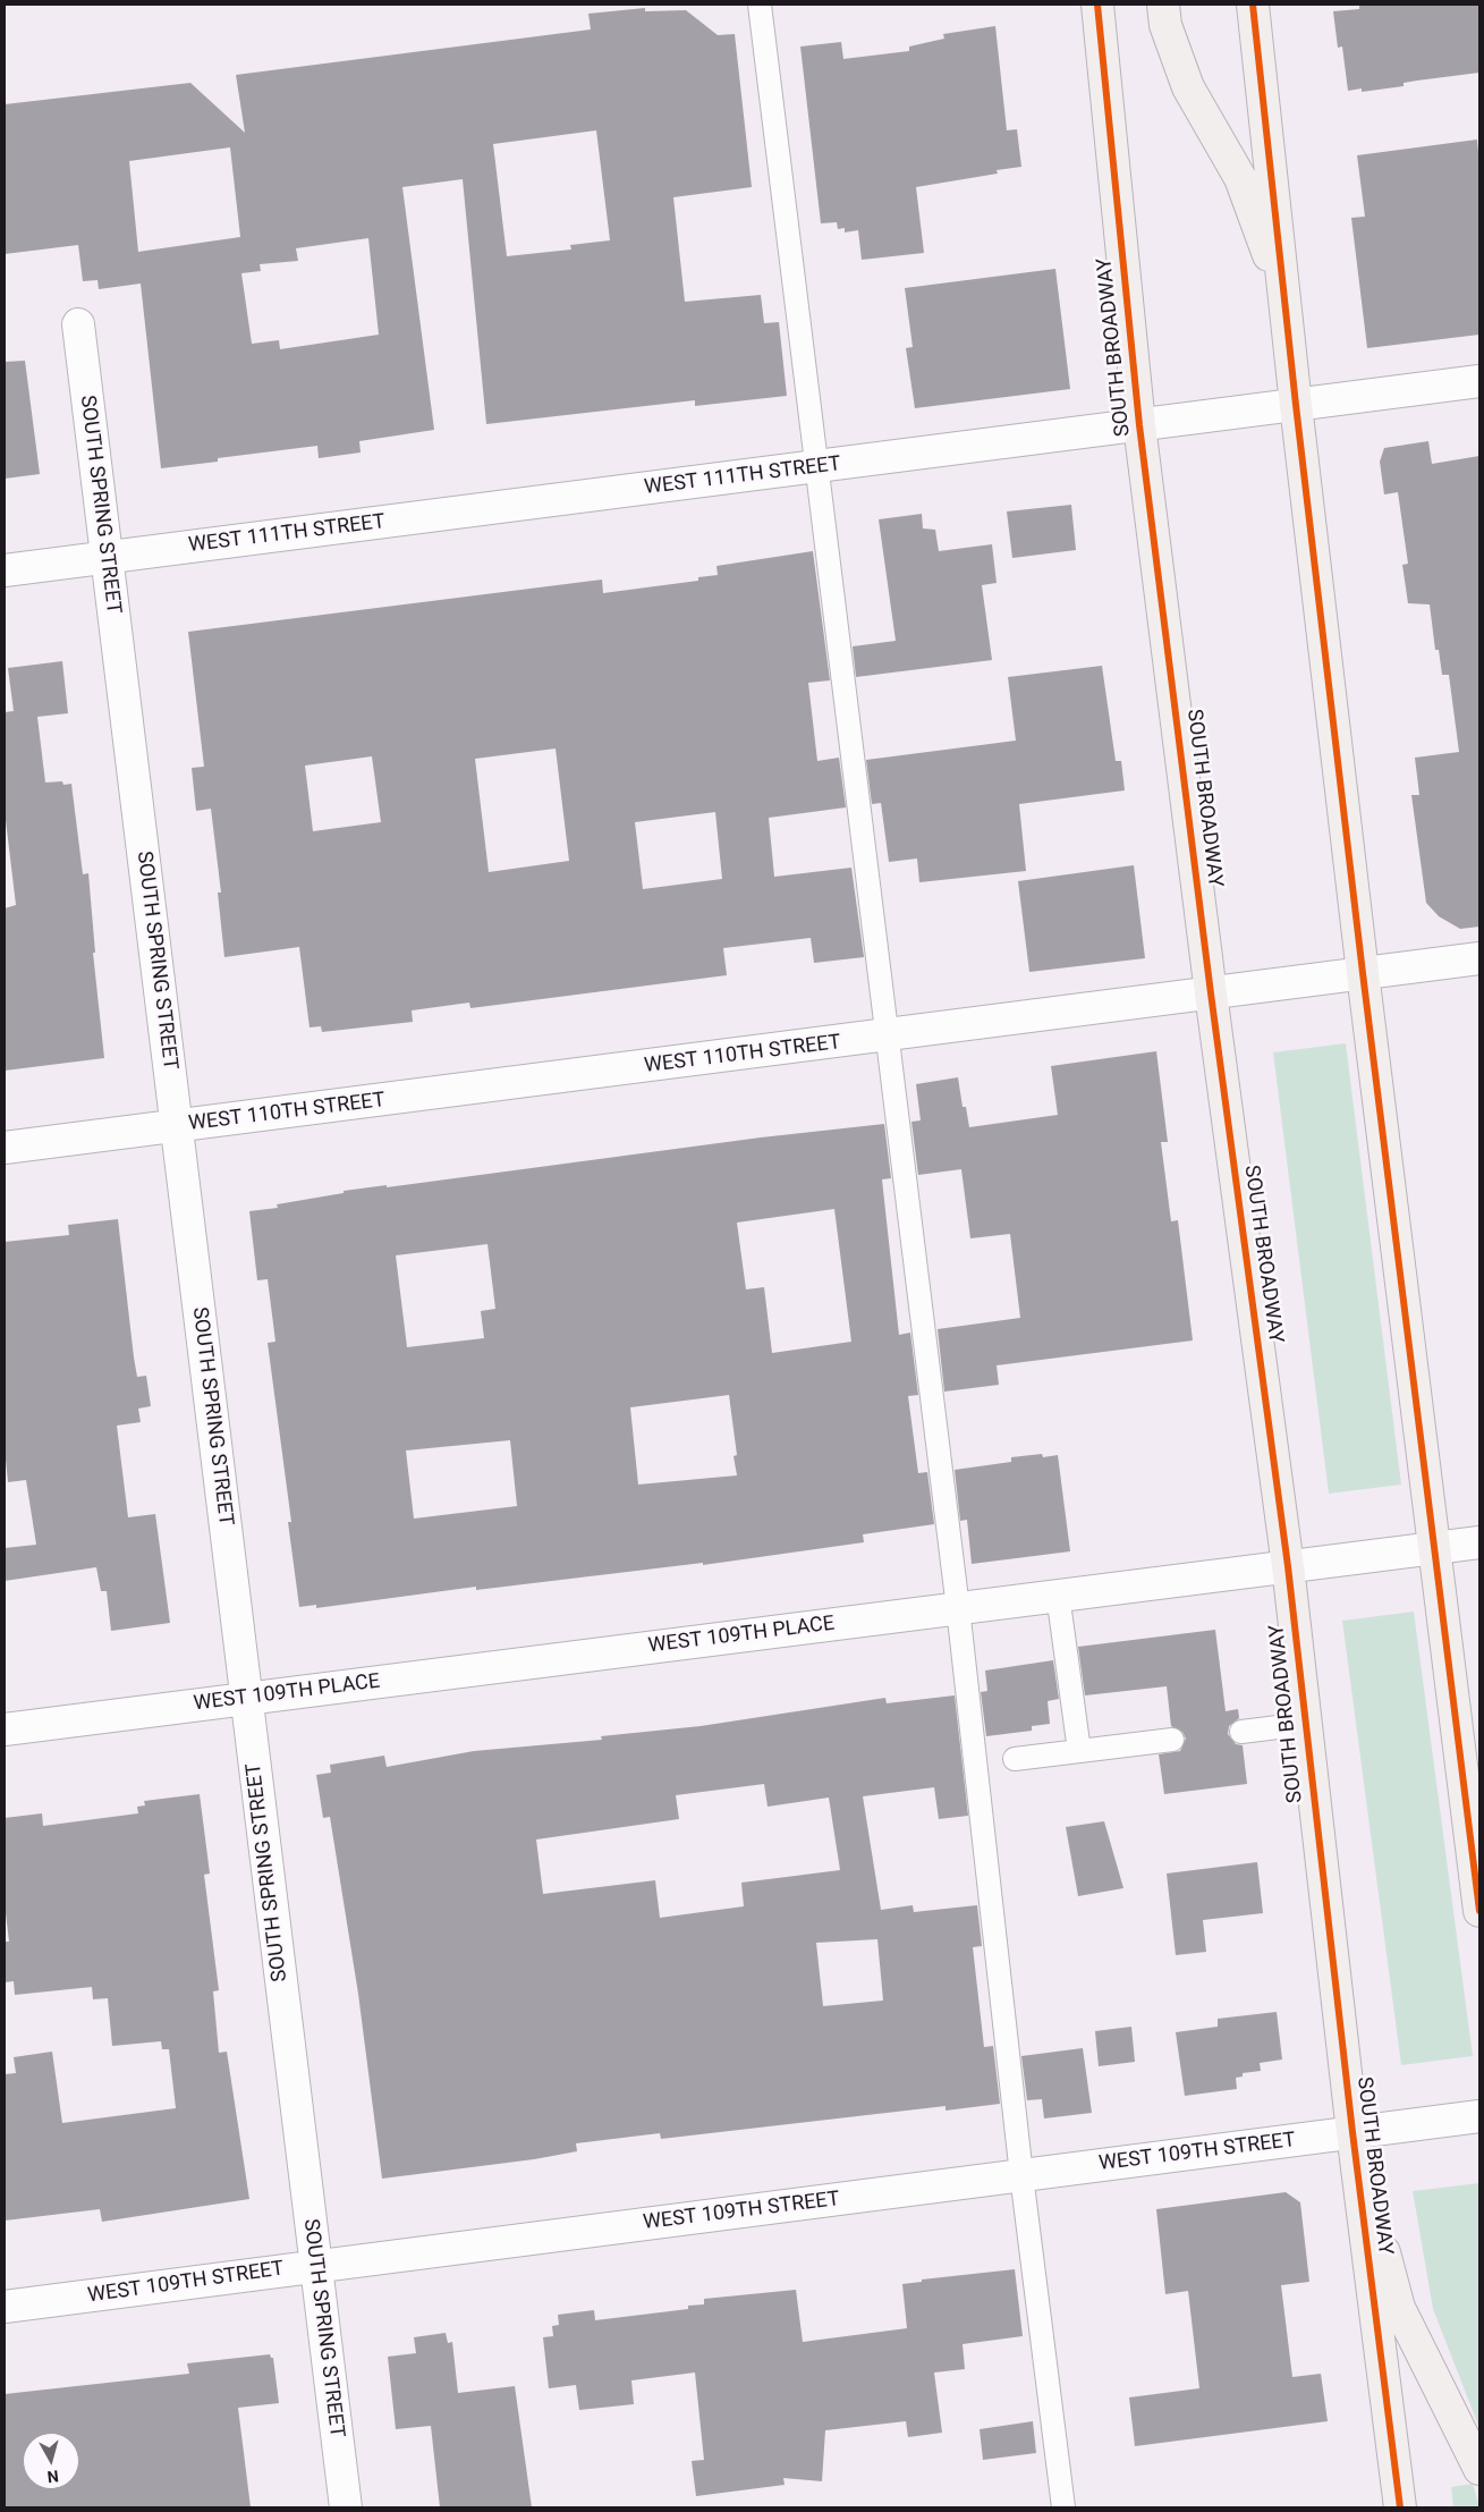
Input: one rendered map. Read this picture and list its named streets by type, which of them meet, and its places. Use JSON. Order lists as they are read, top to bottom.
{
  "streets": {
    "main road": ["SOUTH BROADWAY"],
    "street": [
      "WEST 111TH STREET",
      "SOUTH SPRING STREET",
      "WEST 110TH STREET",
      "WEST 109TH PLACE",
      "WEST 109TH STREET"
    ]
  },
  "crossings": [
    ["SOUTH BROADWAY", "WEST 111TH STREET"],
    ["SOUTH BROADWAY", "WEST 110TH STREET"],
    ["SOUTH BROADWAY", "WEST 109TH PLACE"],
    ["SOUTH BROADWAY", "WEST 109TH STREET"],
    ["WEST 111TH STREET", "SOUTH SPRING STREET"],
    ["SOUTH SPRING STREET", "WEST 110TH STREET"],
    ["SOUTH SPRING STREET", "WEST 109TH PLACE"],
    ["SOUTH SPRING STREET", "WEST 109TH STREET"]
  ],
  "north": "bottom"
}
